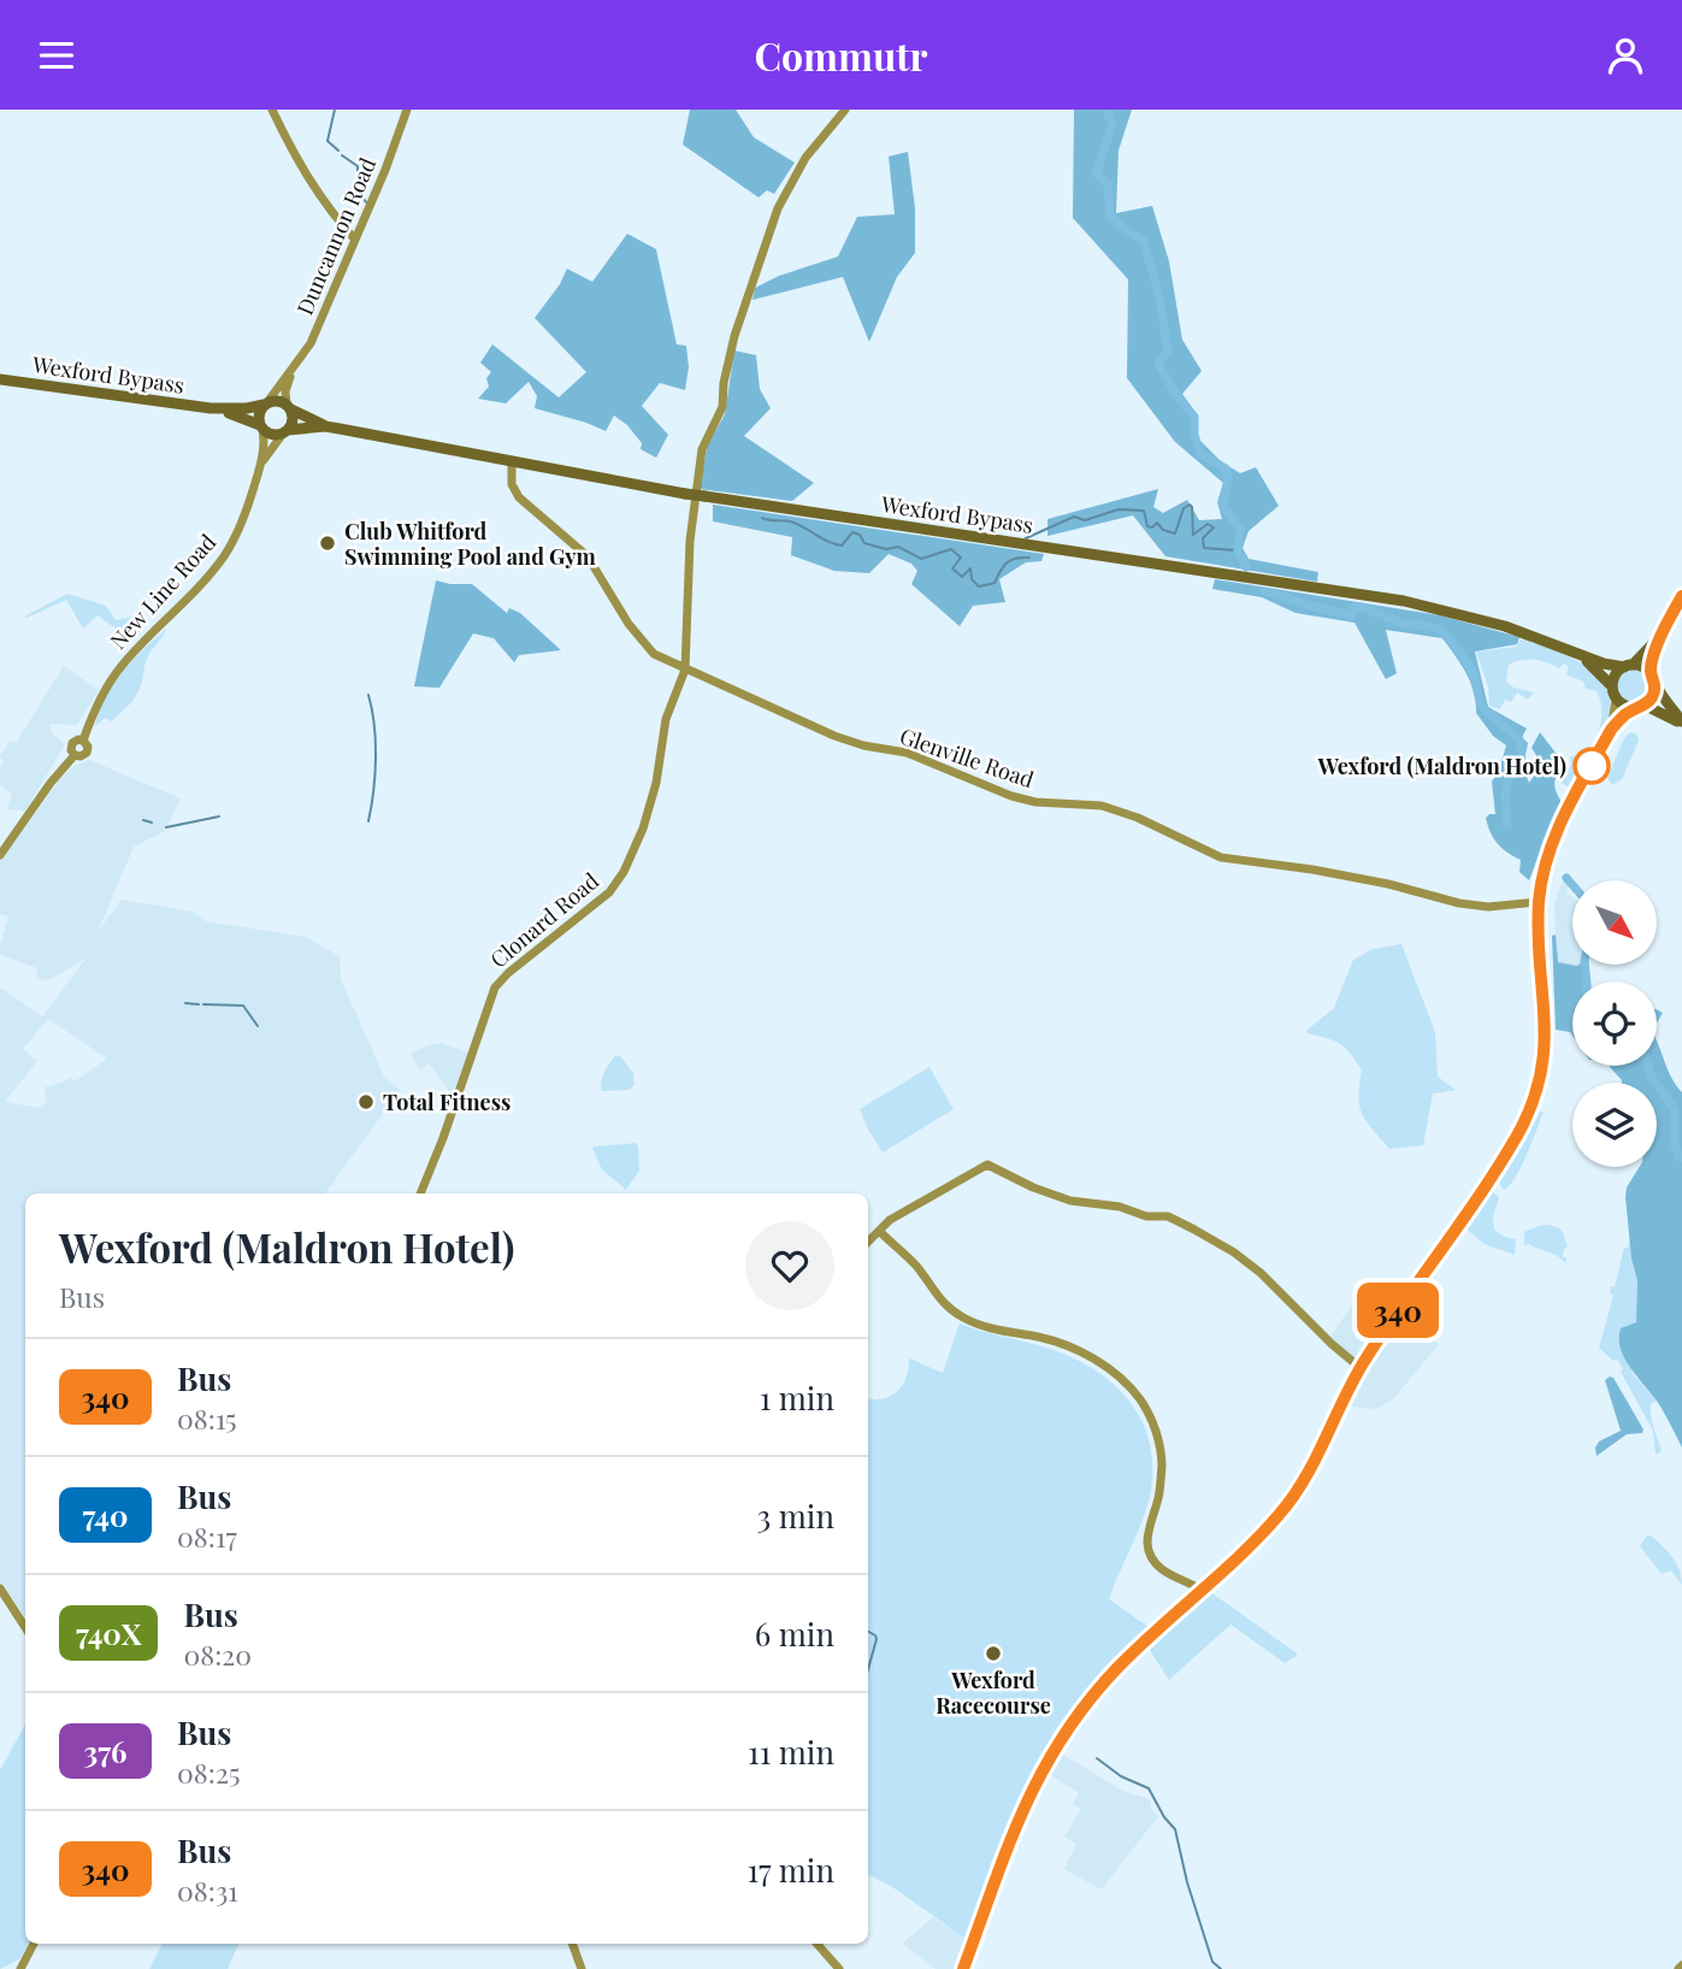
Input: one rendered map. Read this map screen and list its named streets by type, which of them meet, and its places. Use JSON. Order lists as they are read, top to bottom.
{
  "streets": {
    "highway": ["Wexford Bypass"],
    "street": [
      "Duncannon Road",
      "New Line Road",
      "Glenville Road",
      "Clonard Road"
    ]
  },
  "crossings": [
    ["Duncannon Road", "Wexford Bypass"],
    ["Duncannon Road", "New Line Road"],
    ["Wexford Bypass", "New Line Road"],
    ["Wexford Bypass", "Glenville Road"],
    ["Glenville Road", "Clonard Road"]
  ],
  "places": [
    "Club Whitford Swimming Pool and Gym",
    "Wexford (Maldron Hotel)",
    "Total Fitness",
    "Wexford Racecourse"
  ],
  "lines": ["bus line 340"],
  "north": "bottom right",
  "page": {
    "header": "Commutr",
    "on_map": "340",
    "heading": ["Wexford (Maldron Hotel)", "Bus"],
    "list": [
      {
        "mark": "340",
        "name": "Bus",
        "note": "08:15",
        "value": "1 min"
      },
      {
        "mark": "740",
        "name": "Bus",
        "note": "08:17",
        "value": "3 min"
      },
      {
        "mark": "740X",
        "name": "Bus",
        "note": "08:20",
        "value": "6 min"
      },
      {
        "mark": "376",
        "name": "Bus",
        "note": "08:25",
        "value": "11 min"
      },
      {
        "mark": "340",
        "name": "Bus",
        "note": "08:31",
        "value": "17 min"
      }
    ]
  }
}
